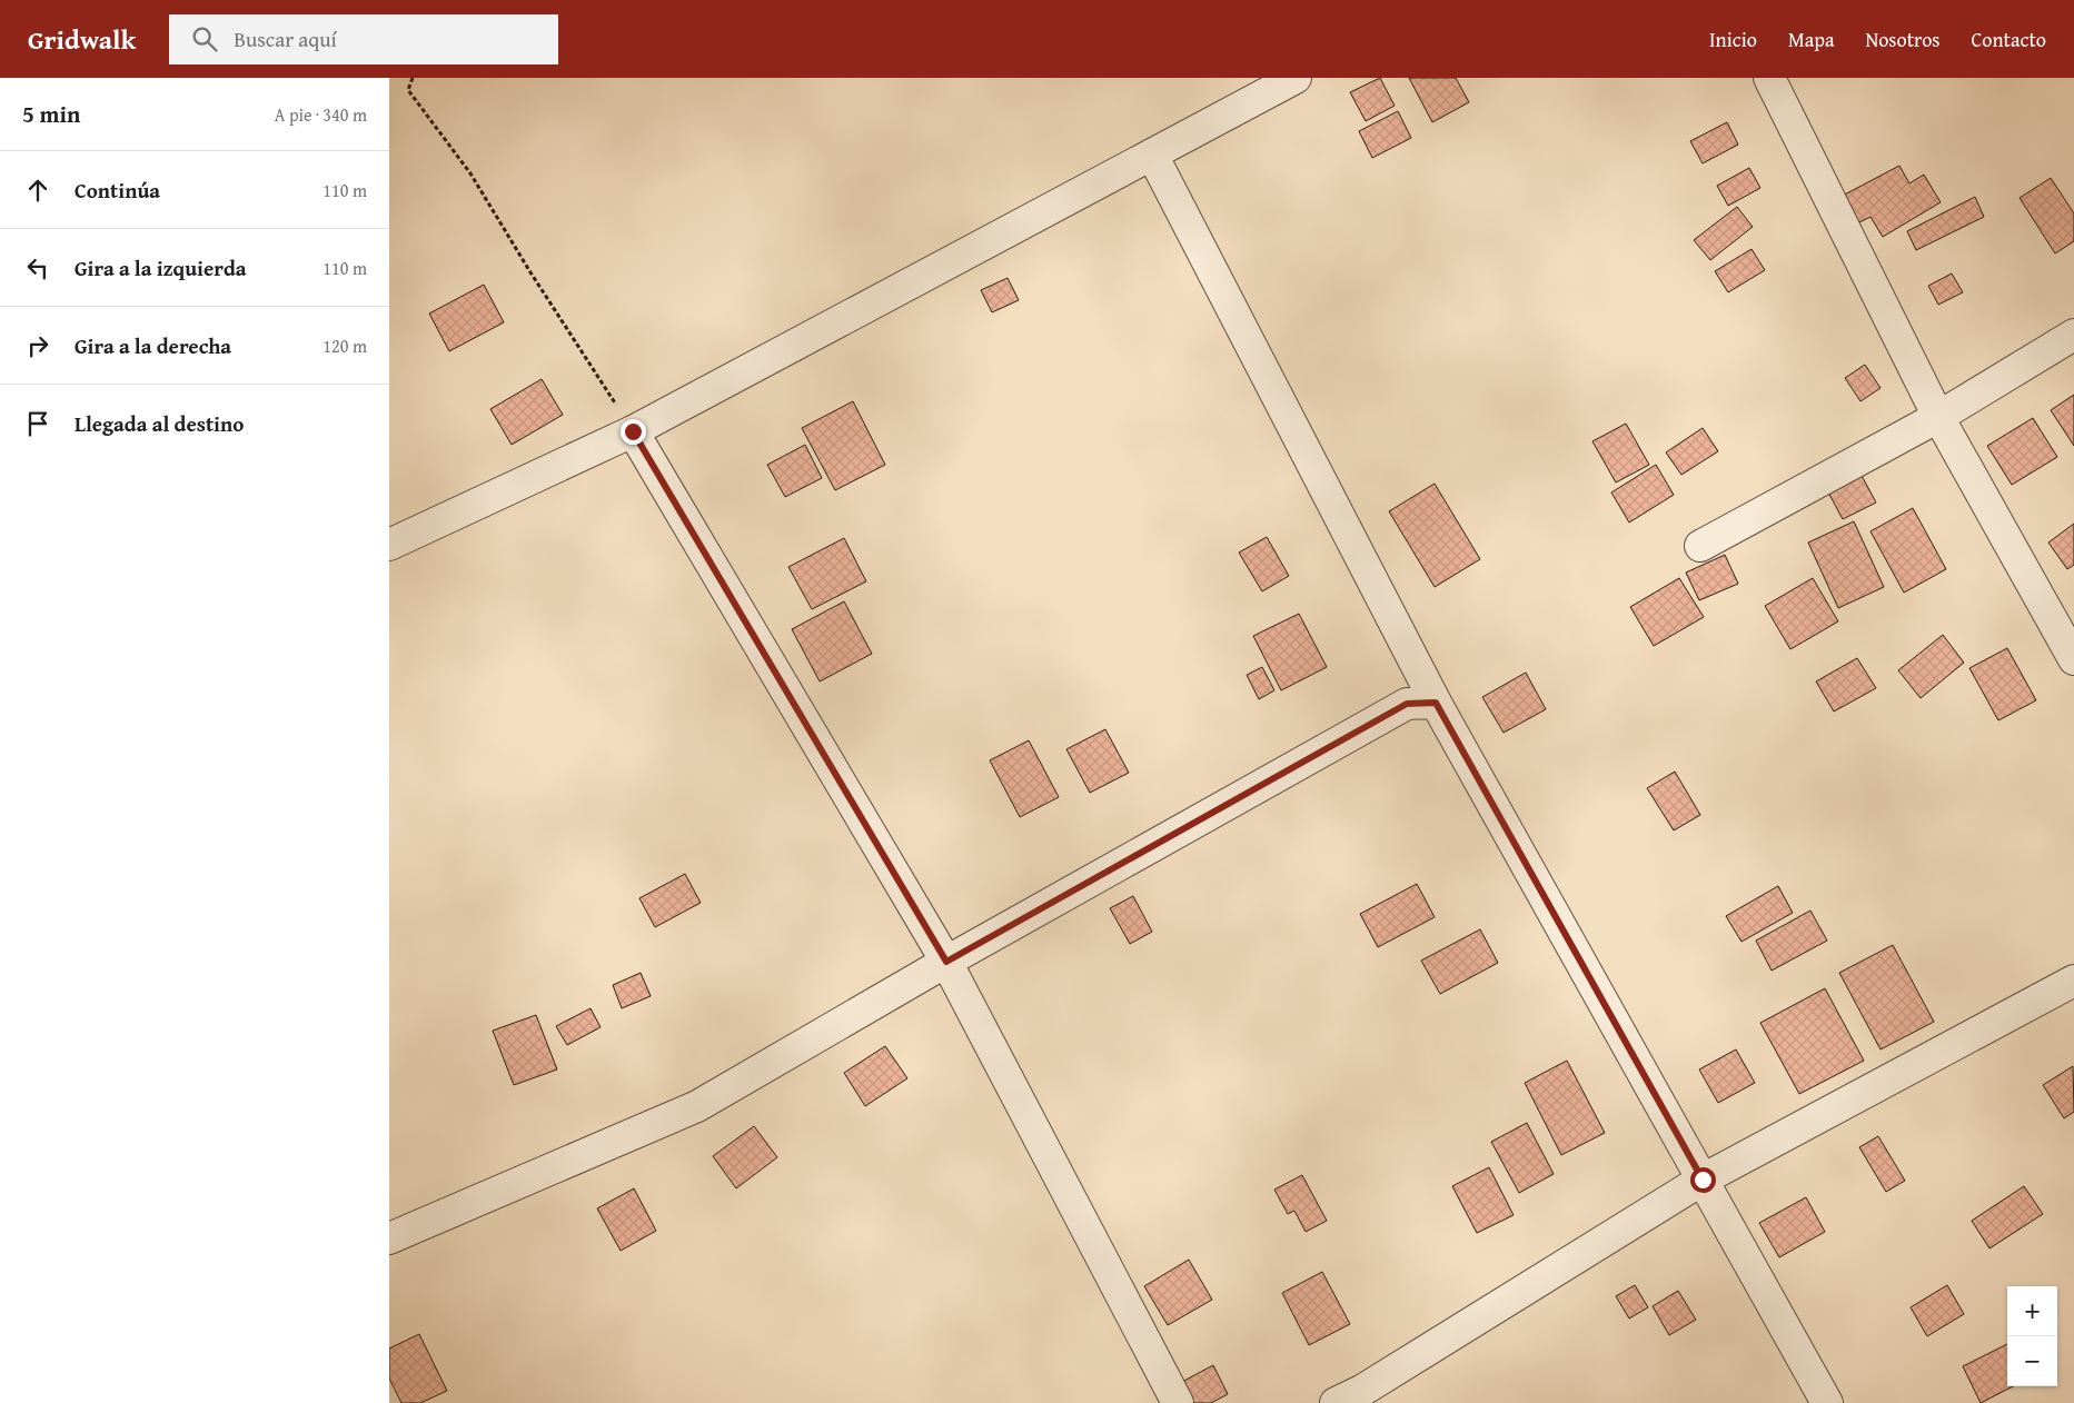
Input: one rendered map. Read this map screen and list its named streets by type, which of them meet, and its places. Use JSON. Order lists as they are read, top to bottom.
{
  "page": {
    "header": "Gridwalk",
    "search": "Buscar aquí",
    "nav": [
      "Inicio",
      "Mapa",
      "Nosotros",
      "Contacto"
    ],
    "heading": ["5 min", "A pie · 340 m"],
    "list": [
      ["Continúa", "110 m"],
      ["Gira a la izquierda", "110 m"],
      ["Gira a la derecha", "120 m"],
      "Llegada al destino"
    ],
    "map_buttons": ["+", "−"]
  }
}
